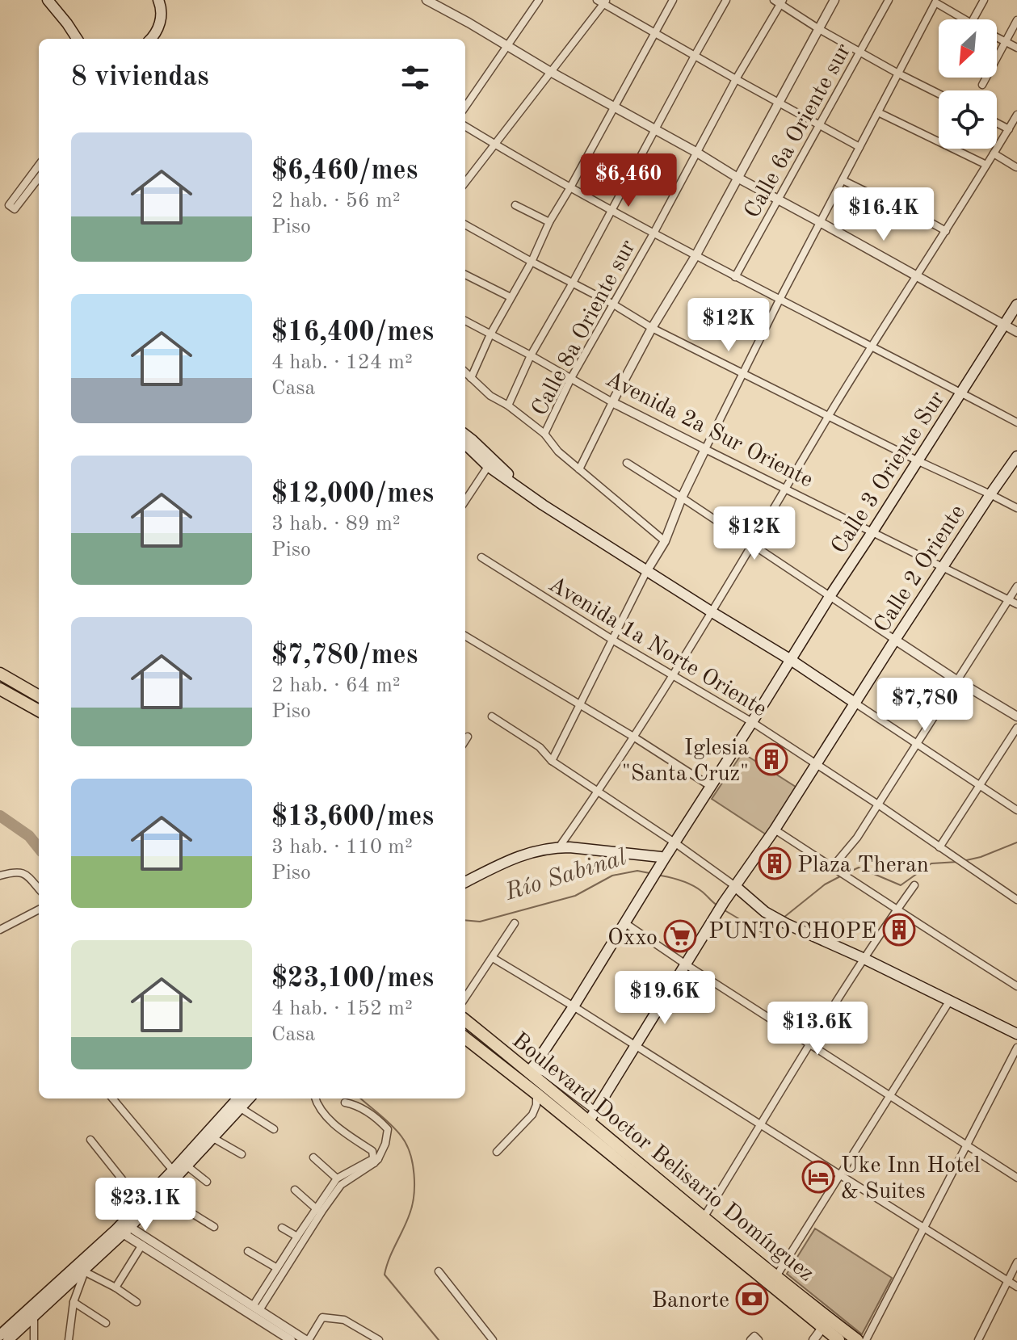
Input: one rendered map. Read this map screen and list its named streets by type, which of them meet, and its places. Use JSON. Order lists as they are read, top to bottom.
{
  "streets": {
    "main road": ["Calle 3 Oriente Sur", "Calle 2 Oriente", "Boulevard Doctor Belisario Domínguez"],
    "street": [
      "Calle 6a Oriente sur",
      "Calle 8a Oriente sur",
      "Avenida 2a Sur Oriente",
      "Avenida 1a Norte Oriente"
    ]
  },
  "crossings": [
    ["Calle 8a Oriente sur", "Avenida 2a Sur Oriente"],
    ["Avenida 2a Sur Oriente", "Calle 3 Oriente Sur"],
    ["Avenida 2a Sur Oriente", "Calle 2 Oriente"],
    ["Calle 3 Oriente Sur", "Avenida 1a Norte Oriente"],
    ["Calle 3 Oriente Sur", "Boulevard Doctor Belisario Domínguez"],
    ["Calle 2 Oriente", "Avenida 1a Norte Oriente"],
    ["Calle 2 Oriente", "Boulevard Doctor Belisario Domínguez"]
  ],
  "water": ["Río Sabinal"],
  "places": {
    "building": ["Iglesia \"Santa Cruz\"", "Plaza Theran", "PUNTO CHOPE"],
    "supermarket": ["Oxxo"],
    "hotel": ["Uke Inn Hotel & Suites"],
    "bank": ["Banorte"]
  },
  "north": "bottom left",
  "page": {
    "heading": "8 viviendas",
    "list": [
      {
        "name": "$6,460/mes",
        "note": "2 hab. · 56 m² · Piso"
      },
      {
        "name": "$16,400/mes",
        "note": "4 hab. · 124 m² · Casa"
      },
      {
        "name": "$12,000/mes",
        "note": "3 hab. · 89 m² · Piso"
      },
      {
        "name": "$7,780/mes",
        "note": "2 hab. · 64 m² · Piso"
      },
      {
        "name": "$13,600/mes",
        "note": "3 hab. · 110 m² · Piso"
      },
      {
        "name": "$23,100/mes",
        "note": "4 hab. · 152 m² · Casa"
      }
    ],
    "price": [
      "$6,460",
      "$16.4K",
      "$12K",
      "$12K",
      "$7,780",
      "$19.6K",
      "$13.6K",
      "$23.1K"
    ]
  }
}
